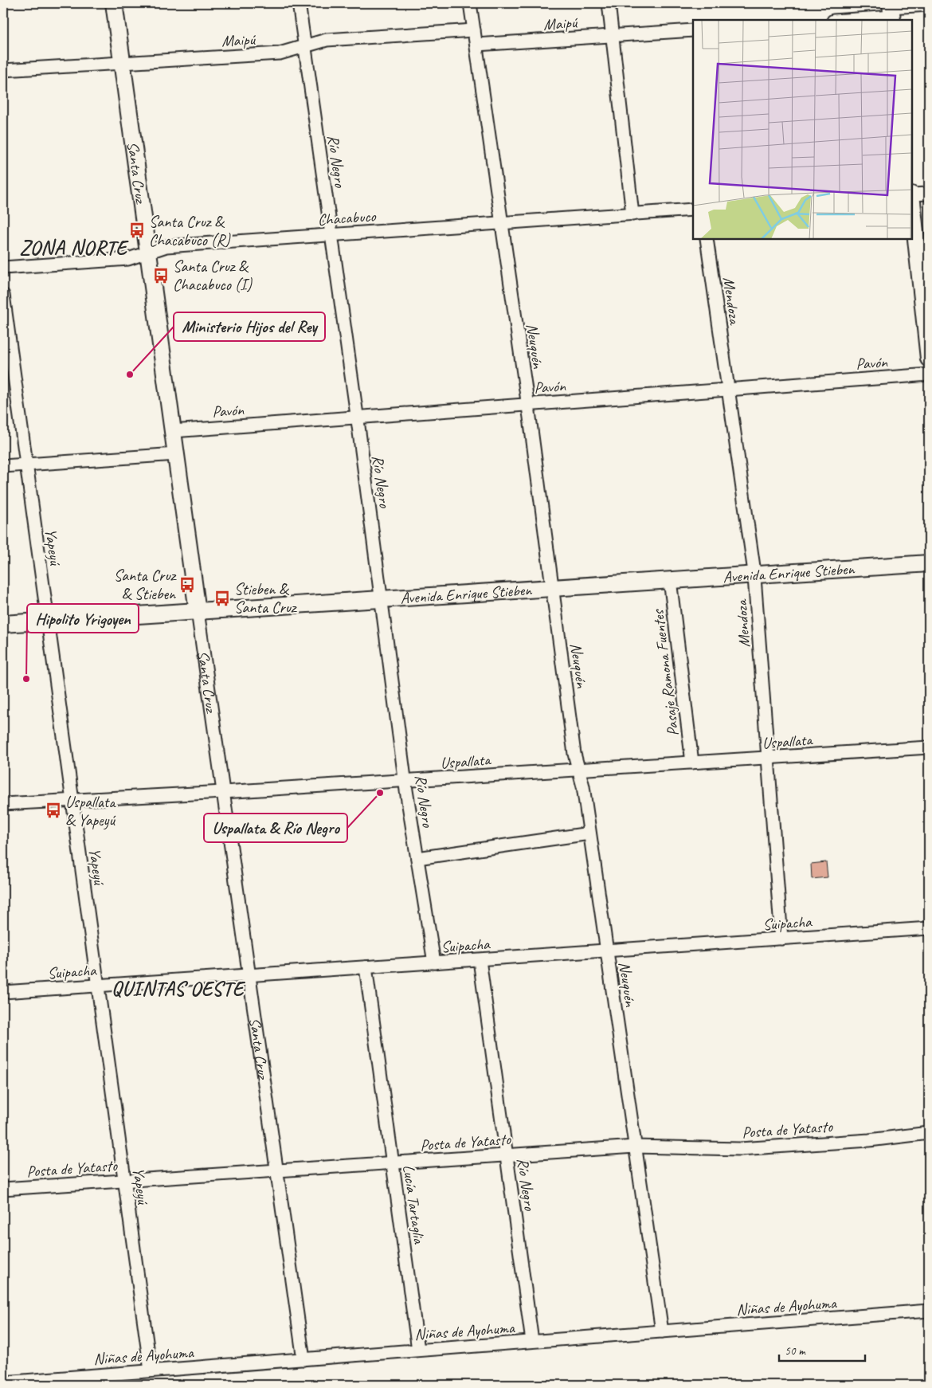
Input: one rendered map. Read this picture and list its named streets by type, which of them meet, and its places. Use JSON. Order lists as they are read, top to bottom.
{
  "streets": {
    "main road": ["Santa Cruz", "Avenida Enrique Stieben"],
    "street": [
      "Maipú",
      "Río Negro",
      "Chacabuco",
      "Mendoza",
      "Neuquén",
      "Pavón",
      "Yapeyú",
      "Pasaje Ramona Fuentes",
      "Uspallata",
      "Suipacha",
      "Posta de Yatasto",
      "Lucía Tartaglia",
      "Niñas de Ayohuma"
    ]
  },
  "crossings": [
    ["Maipú", "Río Negro"],
    ["Maipú", "Santa Cruz"],
    ["Maipú", "Neuquén"],
    ["Río Negro", "Chacabuco"],
    ["Río Negro", "Pavón"],
    ["Río Negro", "Avenida Enrique Stieben"],
    ["Río Negro", "Uspallata"],
    ["Río Negro", "Suipacha"],
    ["Río Negro", "Posta de Yatasto"],
    ["Río Negro", "Niñas de Ayohuma"],
    ["Santa Cruz", "Chacabuco"],
    ["Santa Cruz", "Pavón"],
    ["Santa Cruz", "Avenida Enrique Stieben"],
    ["Santa Cruz", "Uspallata"],
    ["Santa Cruz", "Suipacha"],
    ["Santa Cruz", "Posta de Yatasto"],
    ["Santa Cruz", "Niñas de Ayohuma"],
    ["Chacabuco", "Neuquén"],
    ["Mendoza", "Pavón"],
    ["Mendoza", "Avenida Enrique Stieben"],
    ["Mendoza", "Uspallata"],
    ["Mendoza", "Suipacha"],
    ["Neuquén", "Pavón"],
    ["Neuquén", "Avenida Enrique Stieben"],
    ["Neuquén", "Uspallata"],
    ["Neuquén", "Suipacha"],
    ["Neuquén", "Posta de Yatasto"],
    ["Neuquén", "Niñas de Ayohuma"],
    ["Yapeyú", "Avenida Enrique Stieben"],
    ["Yapeyú", "Uspallata"],
    ["Yapeyú", "Suipacha"],
    ["Yapeyú", "Posta de Yatasto"],
    ["Yapeyú", "Niñas de Ayohuma"],
    ["Avenida Enrique Stieben", "Pasaje Ramona Fuentes"],
    ["Pasaje Ramona Fuentes", "Uspallata"],
    ["Suipacha", "Lucía Tartaglia"],
    ["Posta de Yatasto", "Lucía Tartaglia"],
    ["Lucía Tartaglia", "Niñas de Ayohuma"]
  ],
  "districts": ["ZONA NORTE", "QUINTAS OESTE"],
  "places": {
    "bus stop": [
      "Santa Cruz & Chacabuco (R)",
      "Santa Cruz & Chacabuco (I)",
      "Santa Cruz & Stieben",
      "Stieben & Santa Cruz",
      "Uspallata & Yapeyú"
    ],
    "other": ["Ministerio Hijos del Rey", "Hipolito Yrigoyen", "Uspallata & Río Negro"]
  },
  "scale_bar": "50 m"
}
